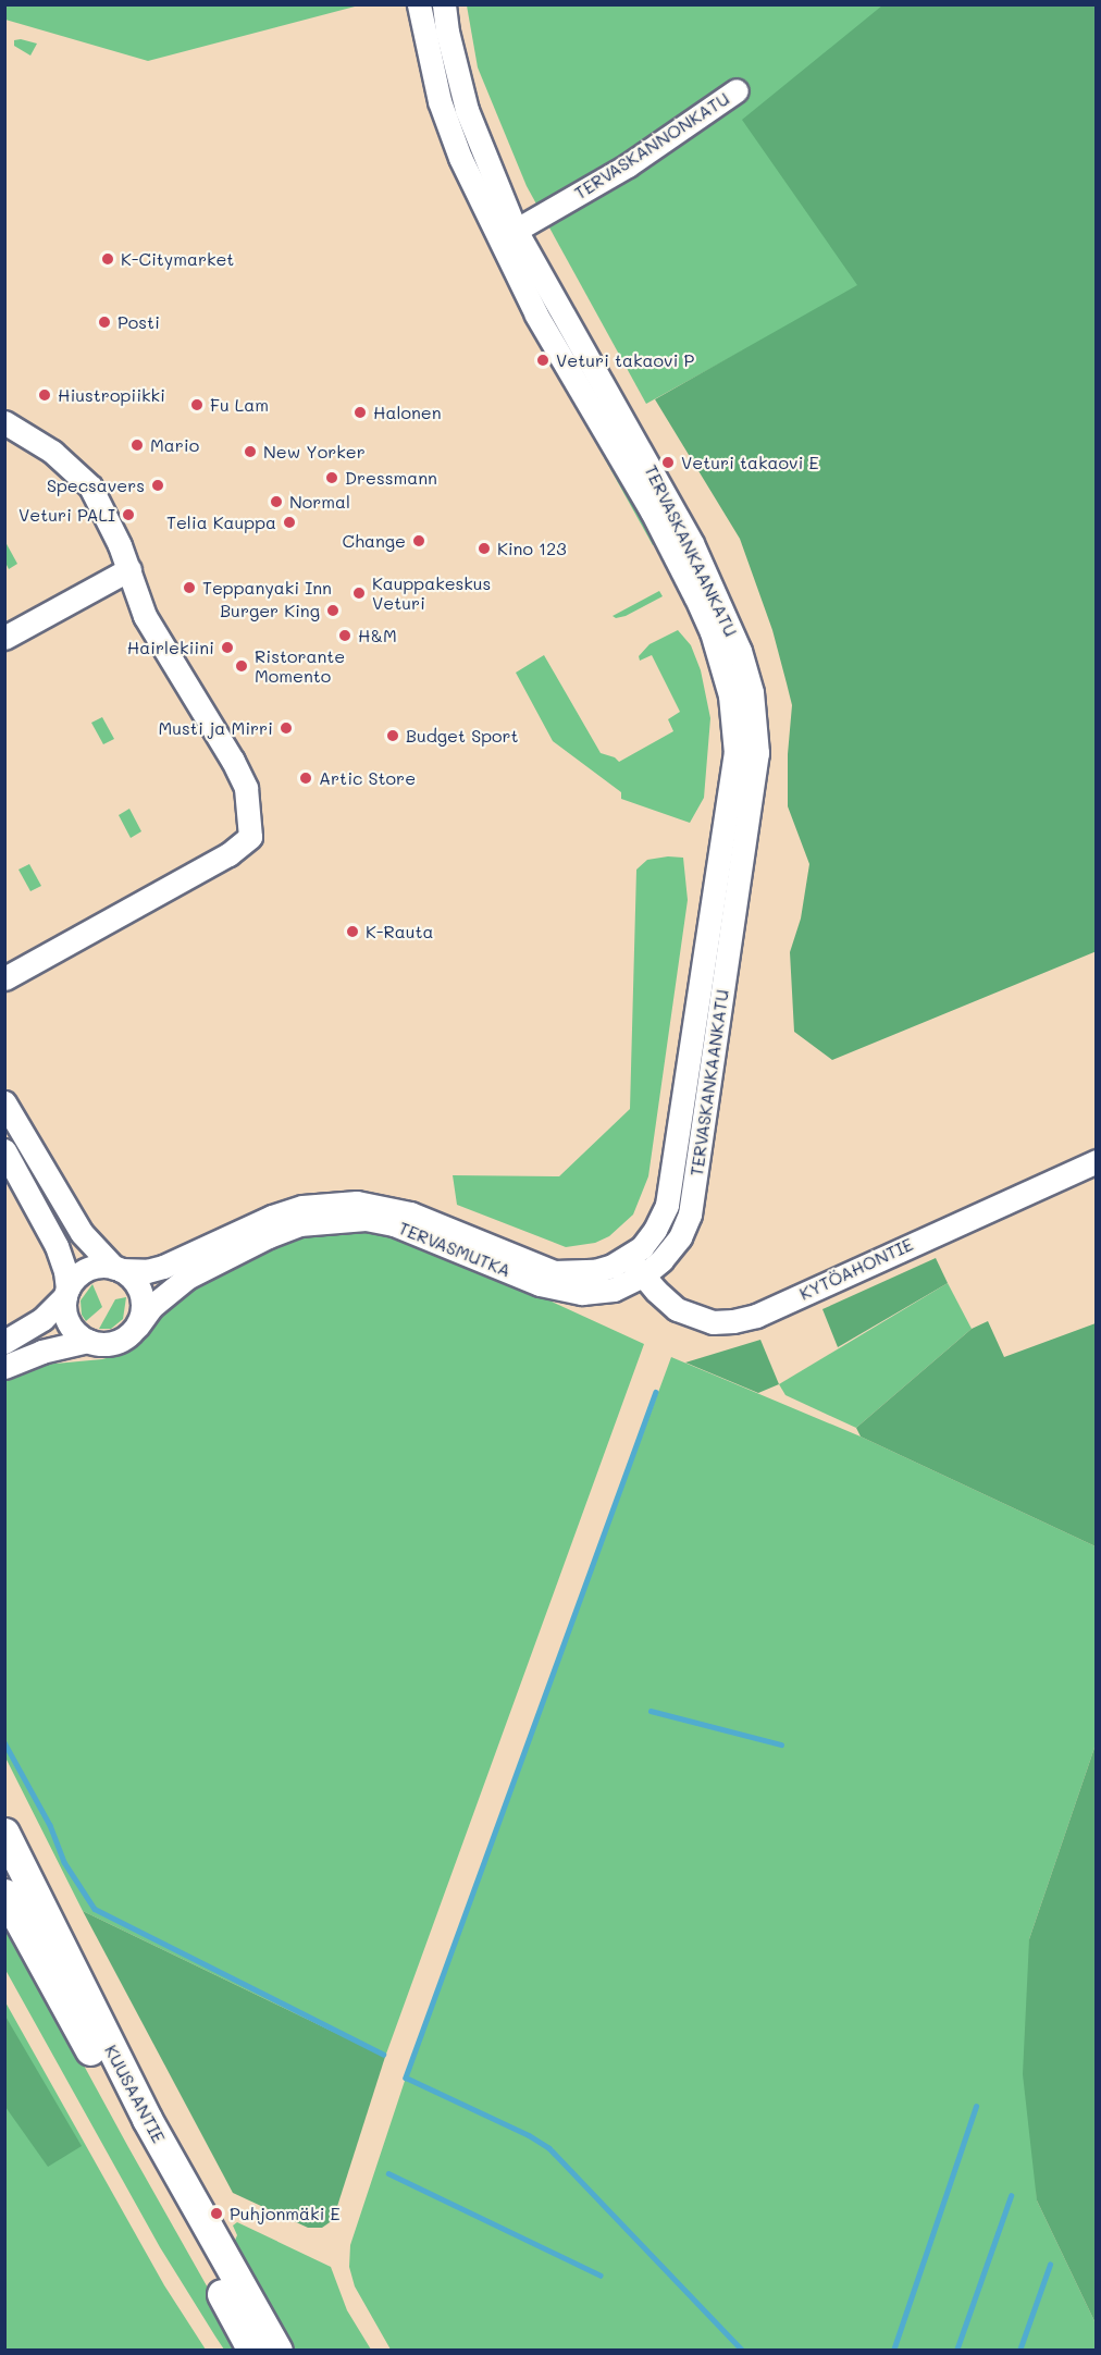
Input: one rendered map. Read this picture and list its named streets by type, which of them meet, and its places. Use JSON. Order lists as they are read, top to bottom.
{
  "streets": {
    "main road": ["KUUSAANTIE"],
    "street": [
      "TERVASKANNONKATU",
      "TERVASKANKAANKATU",
      "TERVASMUTKA",
      "KYTÖAHONTIE"
    ]
  },
  "crossings": [
    ["TERVASKANNONKATU", "TERVASKANKAANKATU"],
    ["TERVASKANKAANKATU", "TERVASMUTKA"],
    ["TERVASKANKAANKATU", "KYTÖAHONTIE"],
    ["TERVASMUTKA", "KYTÖAHONTIE"]
  ],
  "places": [
    "K-Citymarket",
    "Posti",
    "Veturi takaovi P",
    "Hiustropiikki",
    "Fu Lam",
    "Halonen",
    "Mario",
    "New Yorker",
    "Veturi takaovi E",
    "Dressmann",
    "Specsavers",
    "Normal",
    "Veturi PALI",
    "Telia Kauppa",
    "Change",
    "Kino 123",
    "Teppanyaki Inn",
    "Kauppakeskus Veturi",
    "Burger King",
    "H&M",
    "Hairlekiini",
    "Ristorante Momento",
    "Musti ja Mirri",
    "Budget Sport",
    "Artic Store",
    "K-Rauta",
    "Puhjonmäki E"
  ]
}
